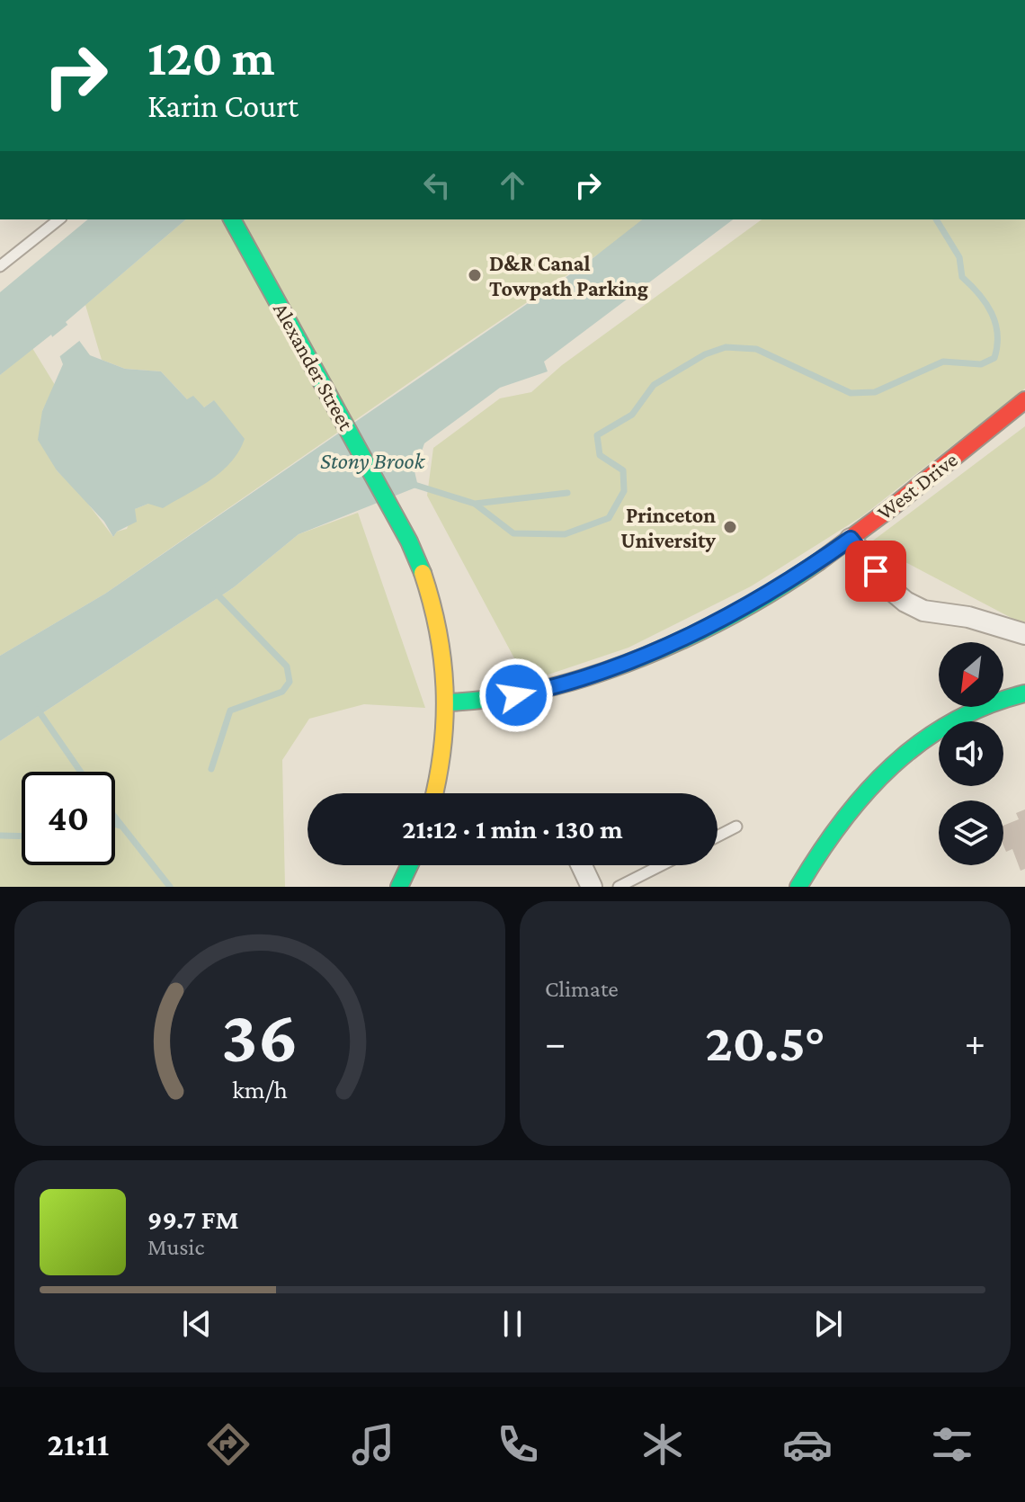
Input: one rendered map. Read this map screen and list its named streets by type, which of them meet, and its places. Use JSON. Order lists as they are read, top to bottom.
{
  "streets": {
    "street": ["Alexander Street", "West Drive"]
  },
  "crossings": [
    ["Alexander Street", "West Drive"]
  ],
  "water": ["Stony Brook"],
  "places": ["D&R Canal Towpath Parking", "Princeton University"],
  "north": "bottom left",
  "page": {
    "turn": ["120 m", "Karin Court"],
    "limit": "40",
    "trip": "21:12 · 1 min · 130 m",
    "tile": "Climate",
    "heat": ["−", "20.5°", "+"],
    "song": ["99.7 FM", "Music"],
    "tabs": "21:11",
    "gauge": ["36", "km/h"]
  }
}
